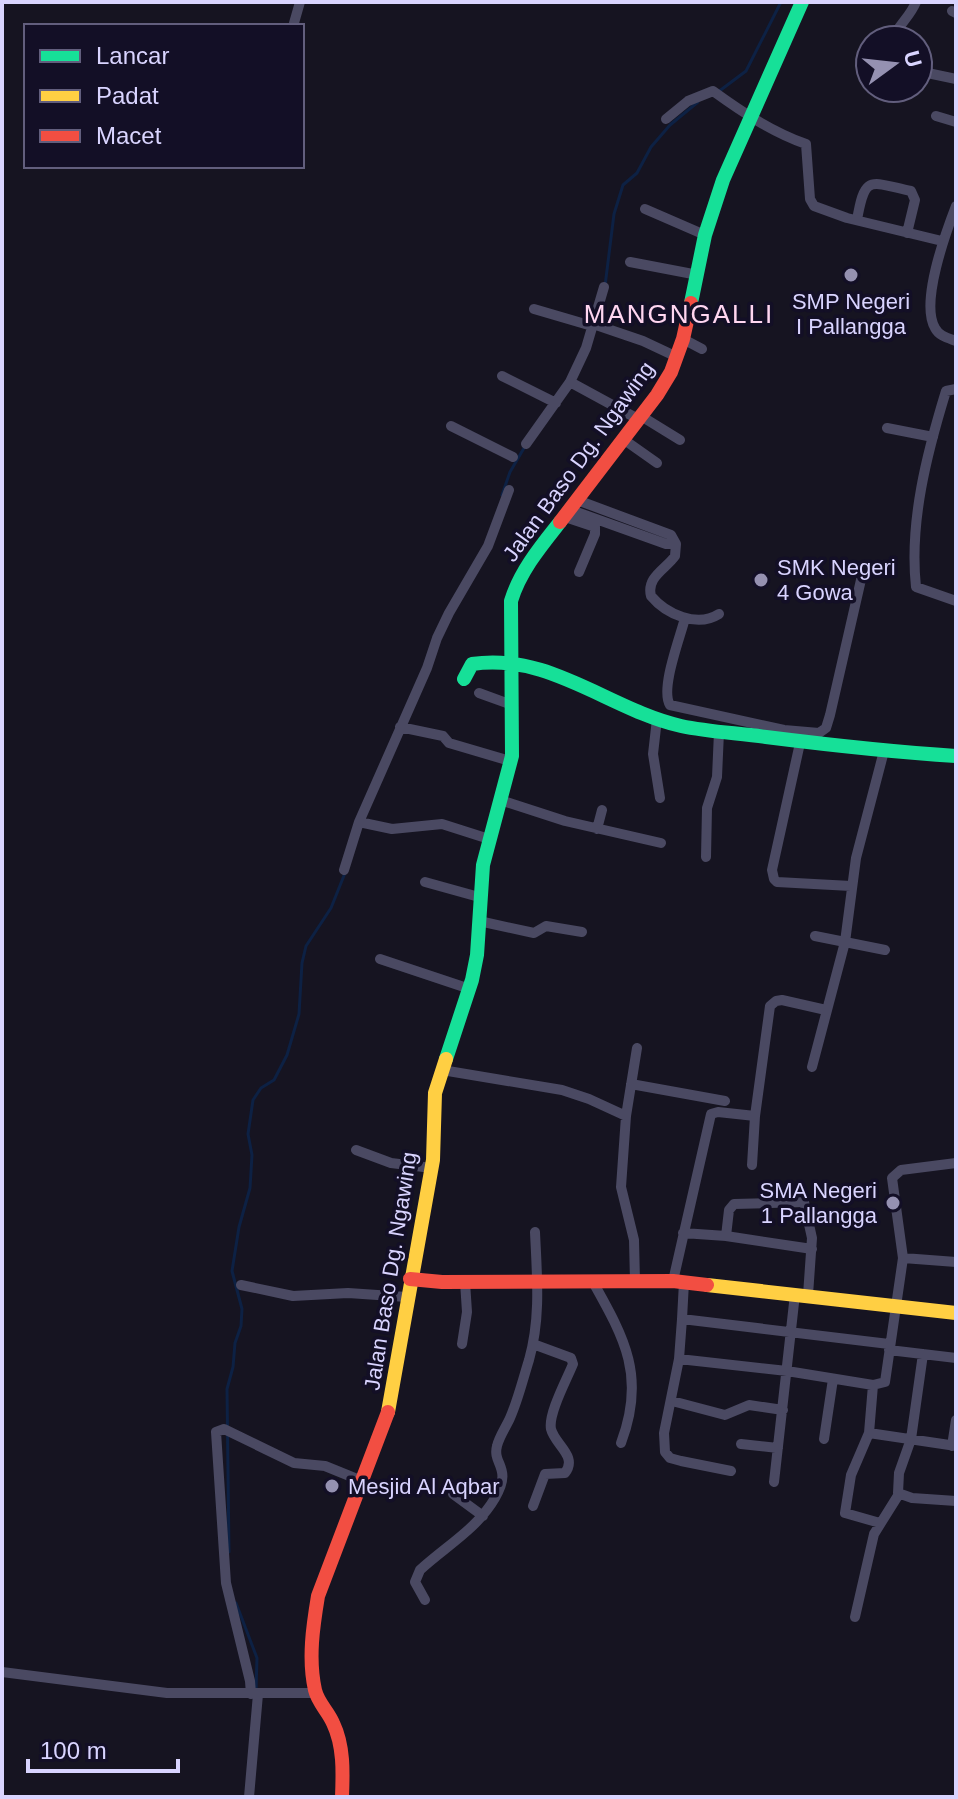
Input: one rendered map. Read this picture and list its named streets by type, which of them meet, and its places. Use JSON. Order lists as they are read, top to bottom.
{
  "streets": {
    "main road": ["Jalan Baso Dg. Ngawing"]
  },
  "districts": ["MANGNGALLI"],
  "places": [
    "SMP Negeri I Pallangga",
    "SMK Negeri 4 Gowa",
    "SMA Negeri 1 Pallangga",
    "Mesjid Al Aqbar"
  ],
  "legend": ["Lancar", "Padat", "Macet"],
  "scale_bar": "100 m",
  "north": "right"
}
